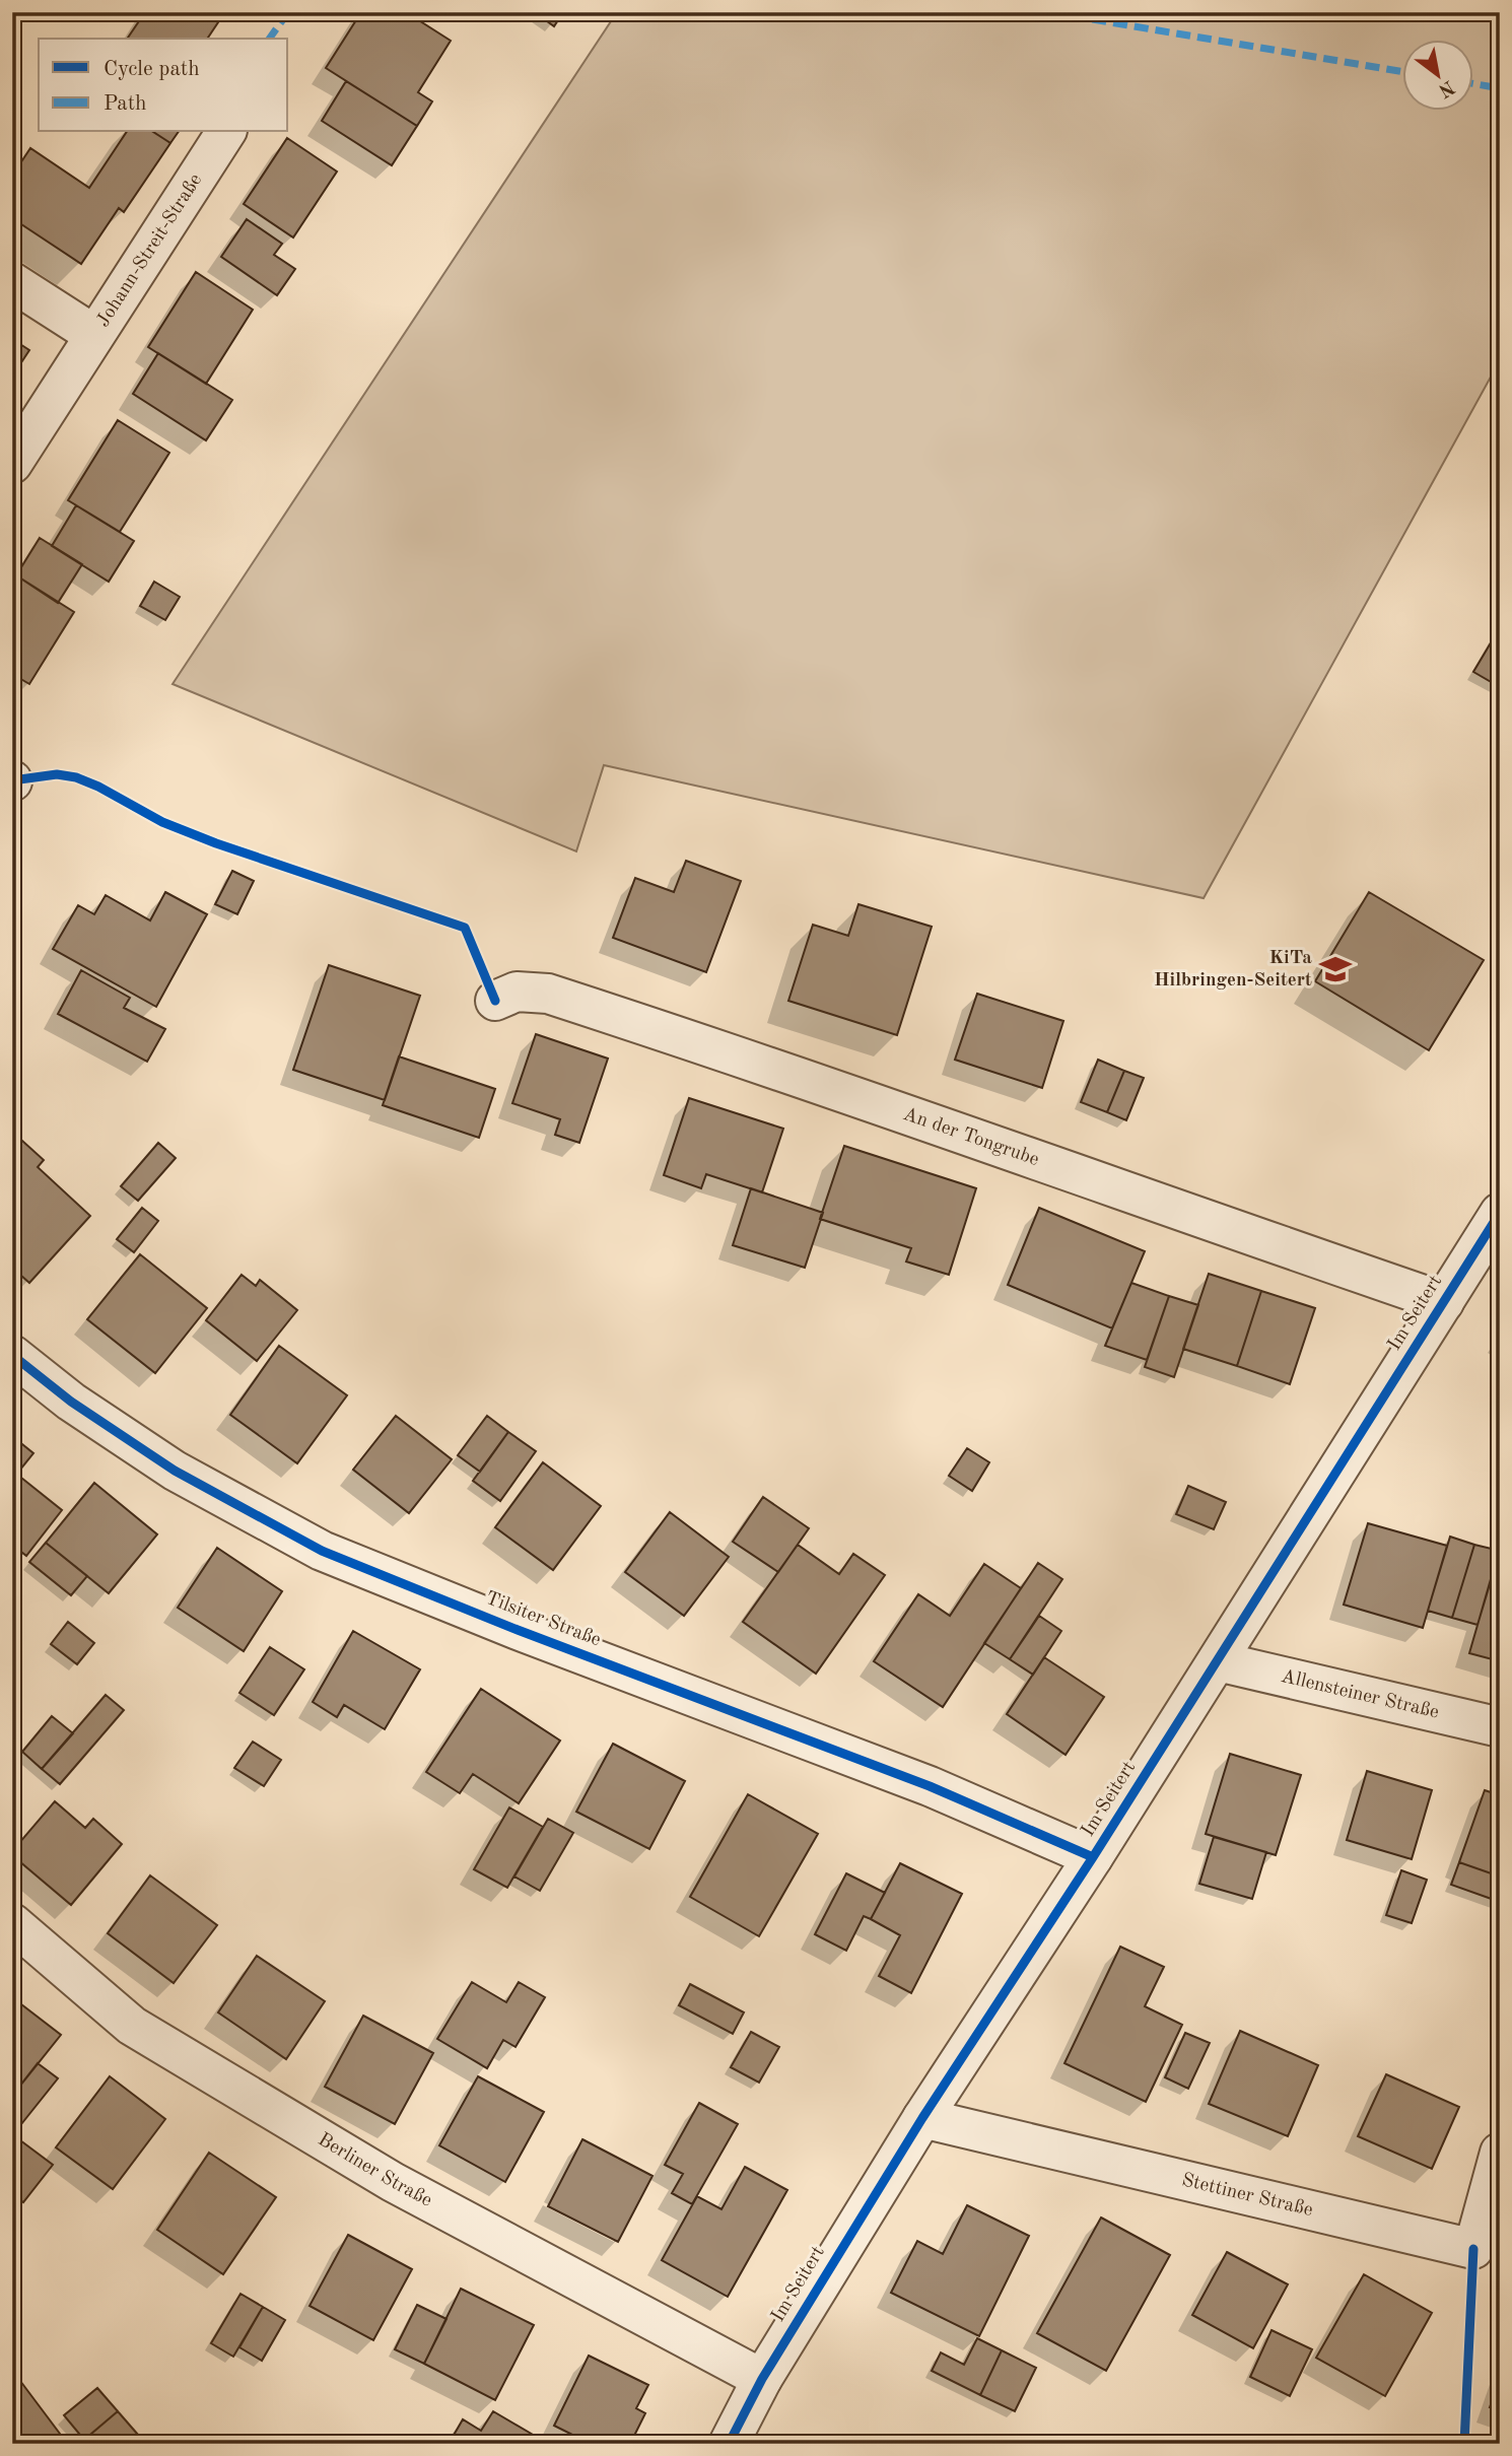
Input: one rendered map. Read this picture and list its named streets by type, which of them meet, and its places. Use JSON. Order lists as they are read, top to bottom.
{
  "streets": {
    "street": [
      "Johann-Streit-Straße",
      "An der Tongrube",
      "Im Seitert",
      "Tilsiter Straße",
      "Allensteiner Straße",
      "Berliner Straße",
      "Stettiner Straße"
    ]
  },
  "crossings": [
    ["An der Tongrube", "Im Seitert"],
    ["Im Seitert", "Tilsiter Straße"],
    ["Im Seitert", "Allensteiner Straße"],
    ["Im Seitert", "Berliner Straße"],
    ["Im Seitert", "Stettiner Straße"]
  ],
  "places": {
    "school or university": ["KiTa Hilbringen-Seitert"]
  },
  "legend": ["Cycle path", "Path"],
  "north": "bottom right"
}
